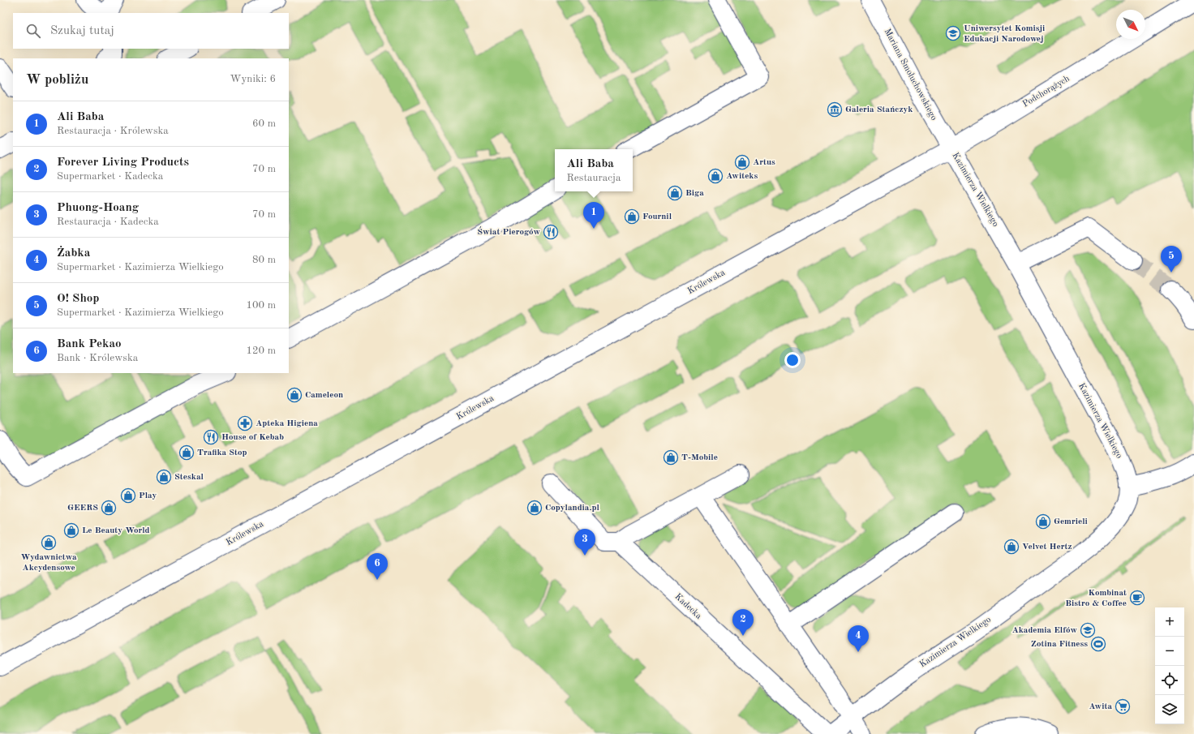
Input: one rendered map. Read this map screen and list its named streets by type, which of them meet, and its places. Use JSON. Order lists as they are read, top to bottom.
{
  "streets": {
    "street": [
      "Mariana Smoluchowskiego",
      "Podchorążych",
      "Kazimierza Wielkiego",
      "Królewska",
      "Kadecka"
    ]
  },
  "crossings": [
    ["Mariana Smoluchowskiego", "Podchorążych"],
    ["Mariana Smoluchowskiego", "Kazimierza Wielkiego"],
    ["Mariana Smoluchowskiego", "Królewska"],
    ["Podchorążych", "Kazimierza Wielkiego"],
    ["Podchorążych", "Królewska"],
    ["Kazimierza Wielkiego", "Królewska"]
  ],
  "places": {
    "school or university": ["Uniwersytet Komisji Edukacji Narodowej", "Akademia Elfów"],
    "museum": ["Galeria Stańczyk"],
    "shop": [
      "Artus",
      "Awiteks",
      "Biga",
      "Fournil",
      "Cameleon",
      "Trafika Stop",
      "T-Mobile",
      "Steskal",
      "Play",
      "GEERS",
      "Copylandia.pl",
      "Gemrieli",
      "Le Beauty World",
      "Wydawnictwa Akcydensowe",
      "Velvet Hertz"
    ],
    "restaurant": ["Świat Pierogów", "House of Kebab"],
    "pharmacy": ["Apteka Higiena"],
    "cafe": ["Kombinat Bistro & Coffee"],
    "sports": ["Zotina Fitness"],
    "supermarket": ["Awita"]
  },
  "north": "bottom right",
  "page": {
    "search": "Szukaj tutaj",
    "heading": ["W pobliżu", "Wyniki: 6"],
    "list": [
      {
        "mark": "1",
        "name": "Ali Baba",
        "note": "Restauracja · Królewska",
        "value": "60 m"
      },
      {
        "mark": "2",
        "name": "Forever Living Products",
        "note": "Supermarket · Kadecka",
        "value": "70 m"
      },
      {
        "mark": "3",
        "name": "Phuong-Hoang",
        "note": "Restauracja · Kadecka",
        "value": "70 m"
      },
      {
        "mark": "4",
        "name": "Żabka",
        "note": "Supermarket · Kazimierza Wielkiego",
        "value": "80 m"
      },
      {
        "mark": "5",
        "name": "O! Shop",
        "note": "Supermarket · Kazimierza Wielkiego",
        "value": "100 m"
      },
      {
        "mark": "6",
        "name": "Bank Pekao",
        "note": "Bank · Królewska",
        "value": "120 m"
      }
    ],
    "popup": ["Ali Baba", "Restauracja"],
    "pins": [
      "1",
      "5",
      "3",
      "6",
      "2",
      "4"
    ],
    "map_buttons": ["+", "−"]
  }
}
